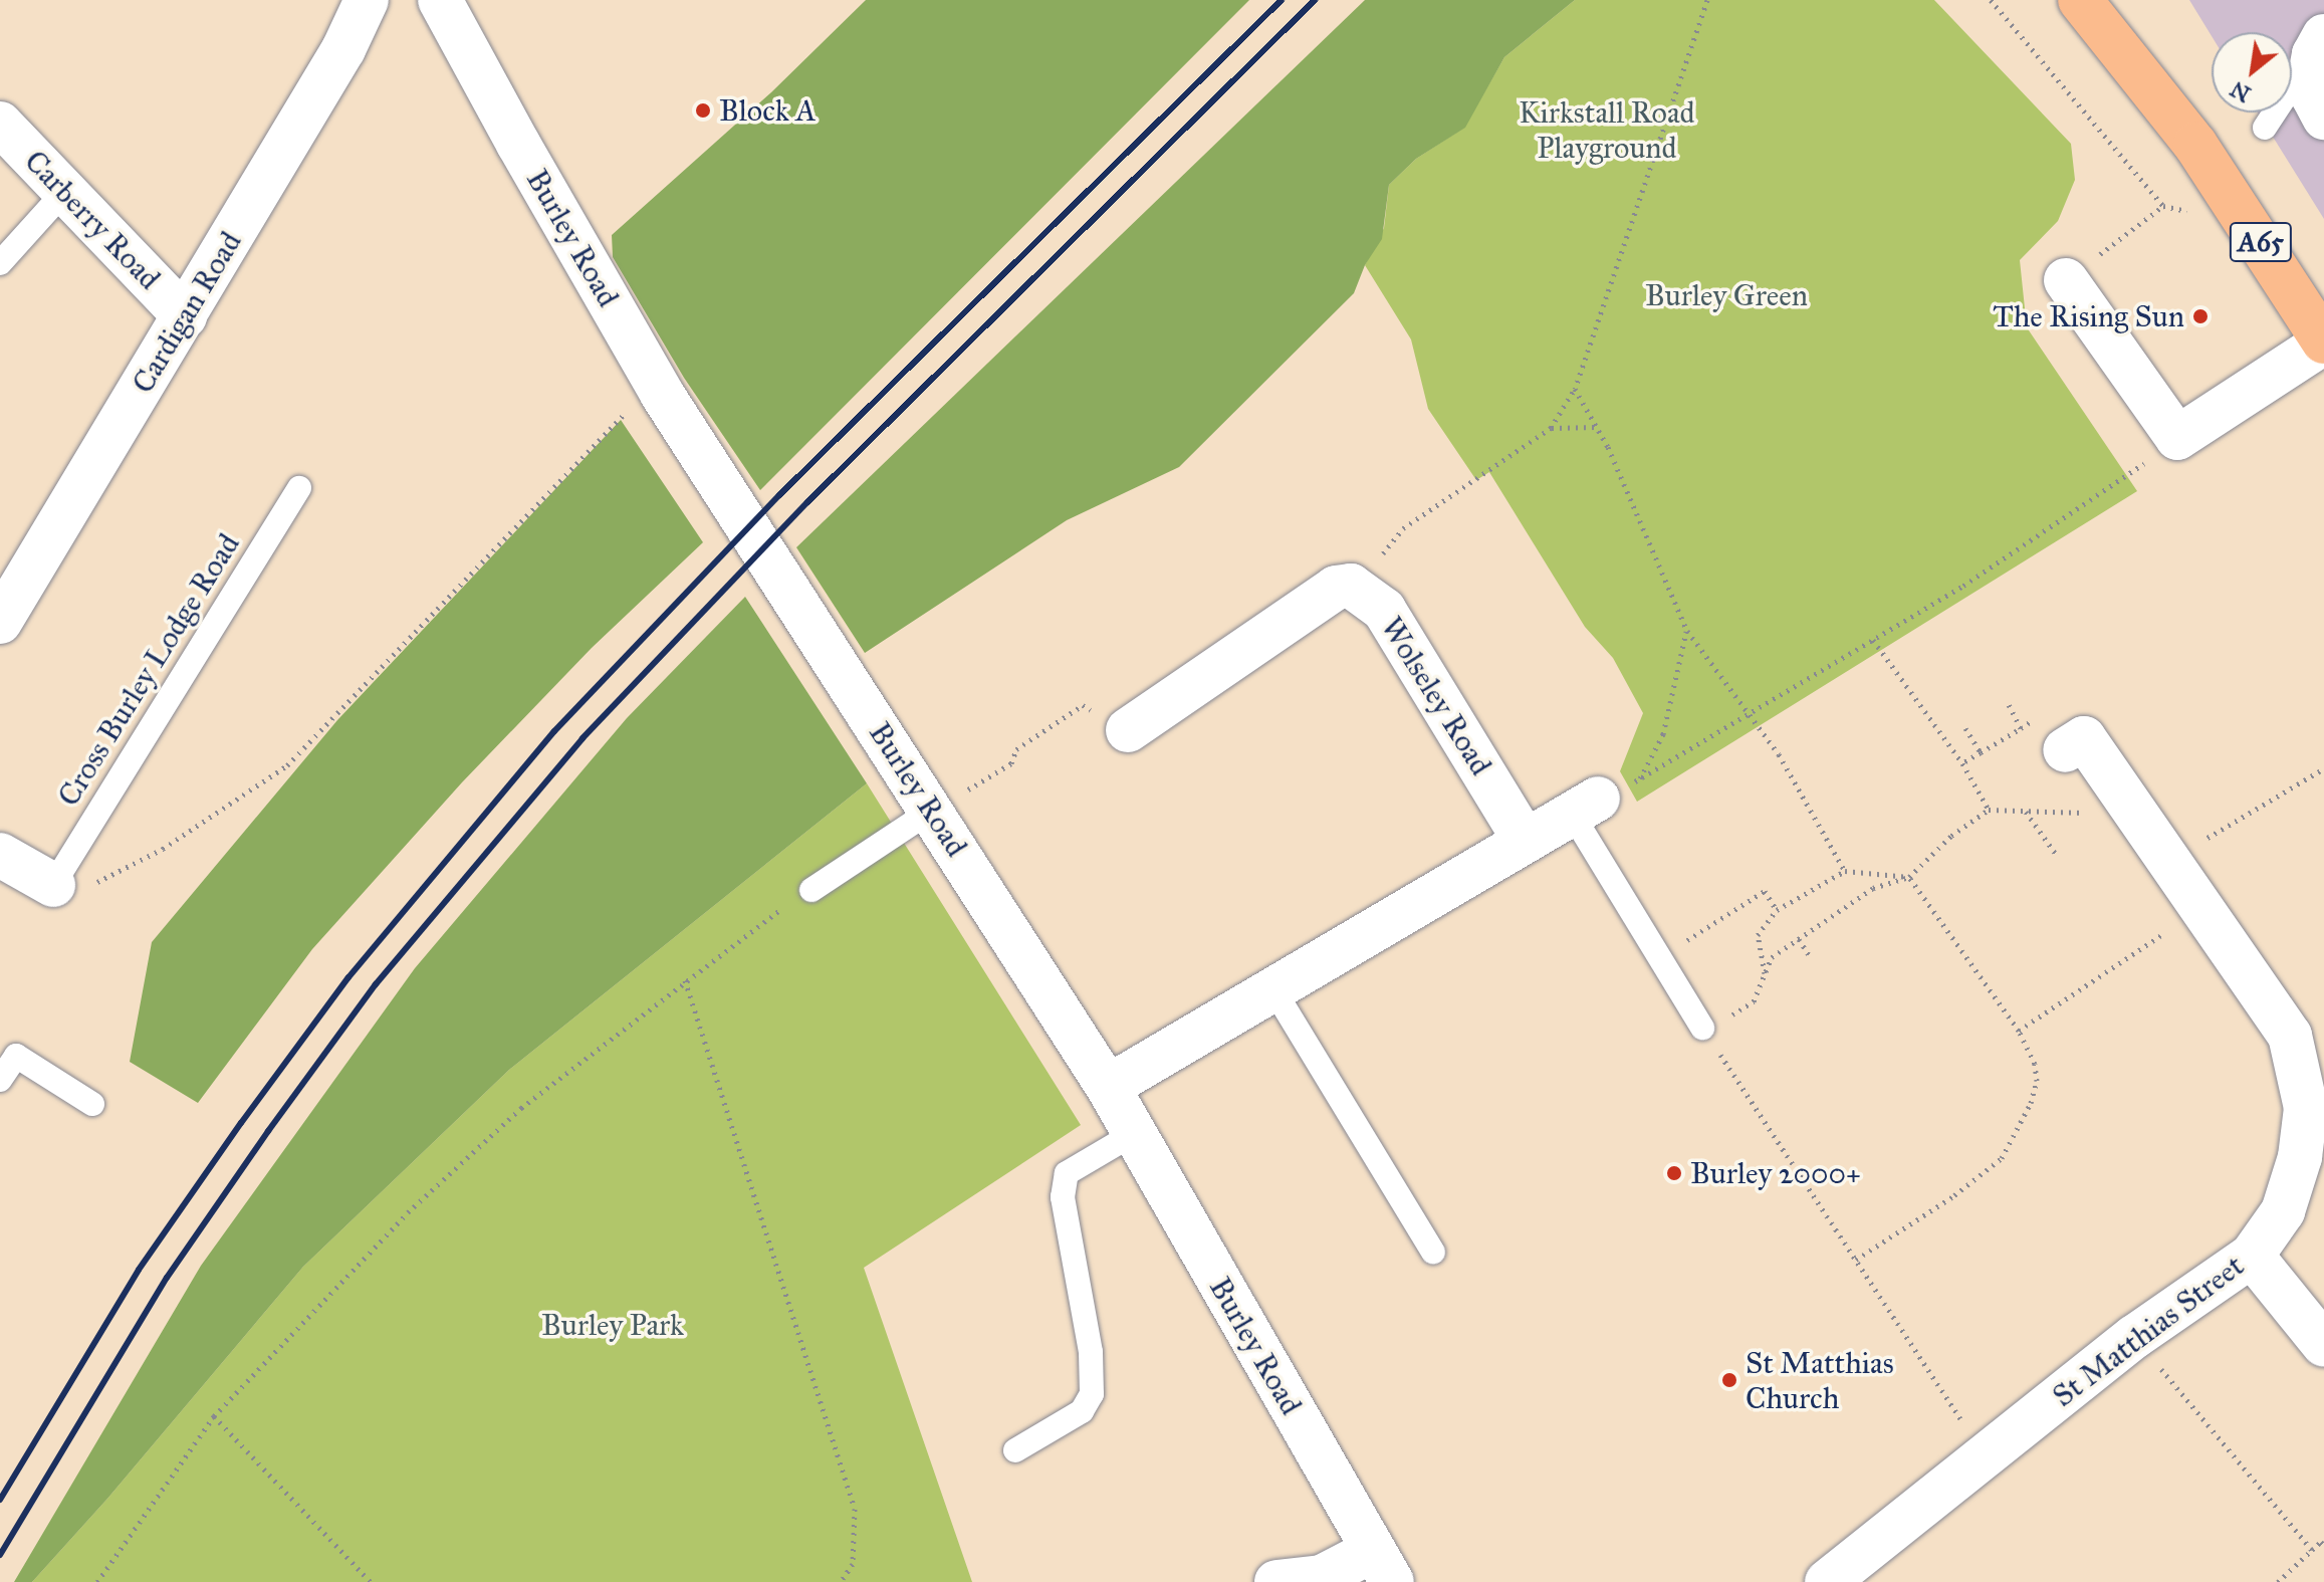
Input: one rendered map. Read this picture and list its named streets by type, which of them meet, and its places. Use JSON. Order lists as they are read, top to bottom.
{
  "streets": {
    "main road": ["A65"],
    "street": [
      "Carberry Road",
      "Burley Road",
      "Cardigan Road",
      "Wolseley Road",
      "St Matthias Street"
    ],
    "lane": ["Cross Burley Lodge Road"]
  },
  "crossings": [
    ["Carberry Road", "Cardigan Road"]
  ],
  "parks": ["Kirkstall Road Playground", "Burley Green", "Burley Park"],
  "places": [
    "Block A",
    "The Rising Sun",
    "Burley 2000+",
    "St Matthias Church"
  ],
  "north": "bottom left"
}
